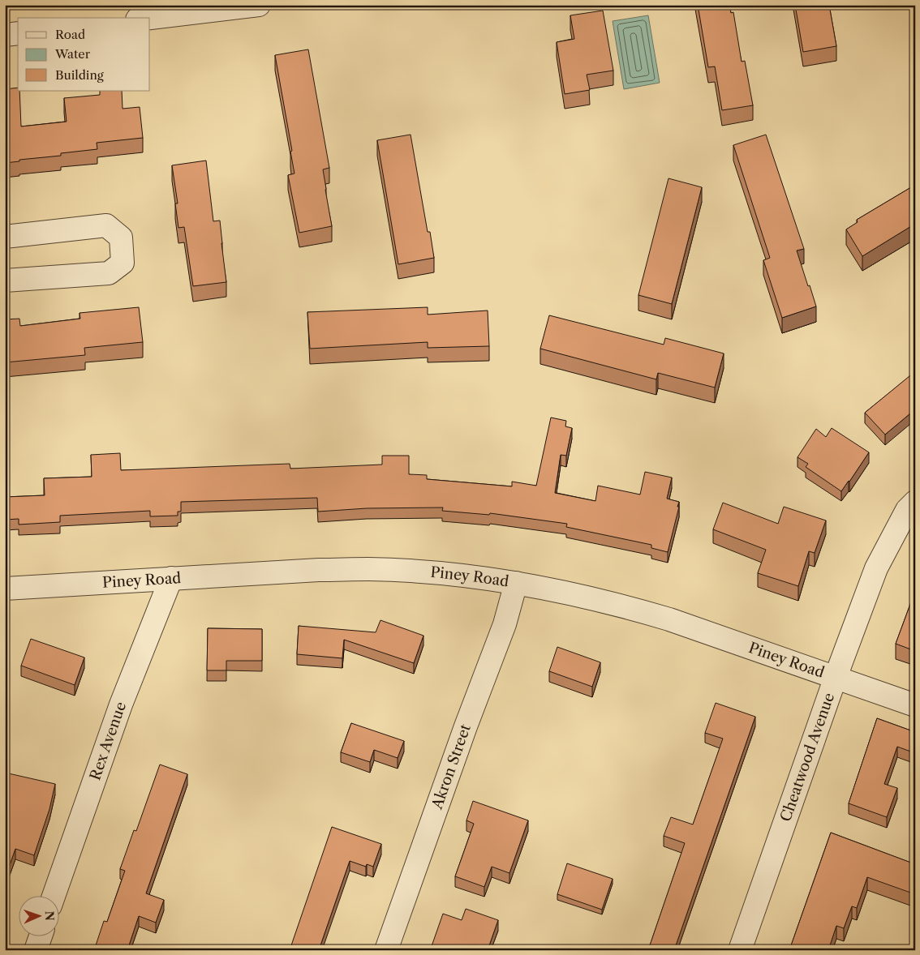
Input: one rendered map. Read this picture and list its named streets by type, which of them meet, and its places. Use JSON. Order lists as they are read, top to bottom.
{
  "streets": {
    "street": [
      "Piney Road",
      "Rex Avenue",
      "Cheatwood Avenue",
      "Akron Street"
    ]
  },
  "crossings": [
    ["Piney Road", "Rex Avenue"],
    ["Piney Road", "Cheatwood Avenue"],
    ["Piney Road", "Akron Street"]
  ],
  "legend": ["Road", "Water", "Building"],
  "north": "right"
}
